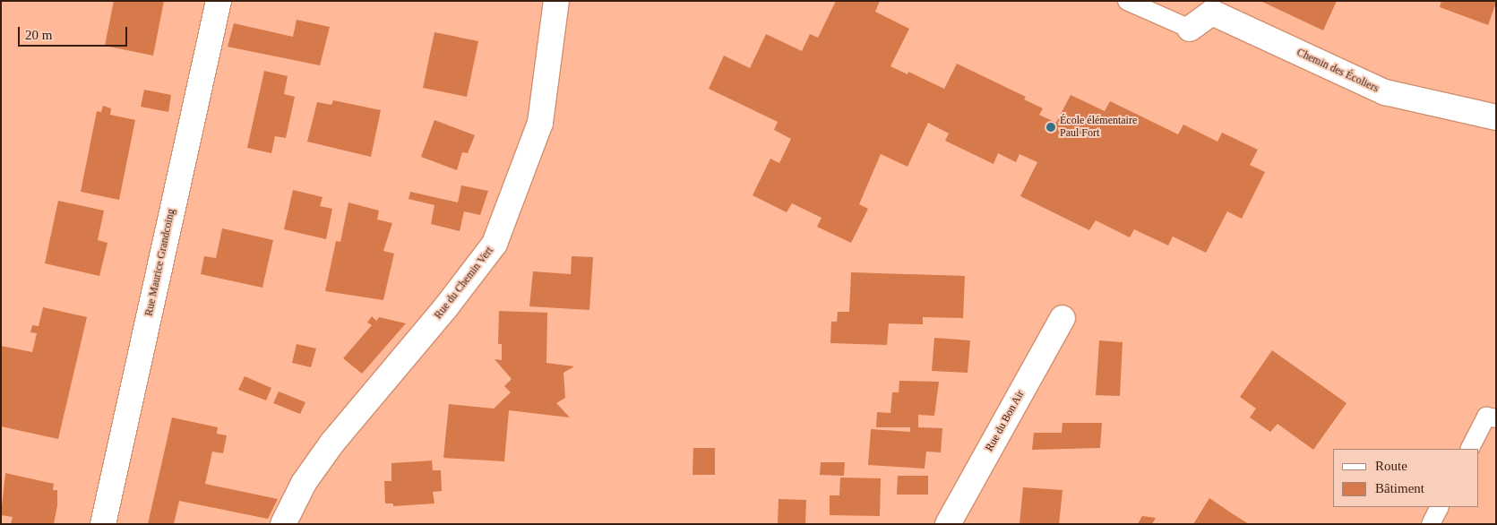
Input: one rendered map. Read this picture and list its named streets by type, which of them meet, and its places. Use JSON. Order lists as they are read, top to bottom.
{
  "streets": {
    "street": [
      "Chemin des Écoliers",
      "Rue Maurice Grandcoing",
      "Rue du Chemin Vert",
      "Rue du Bon Air"
    ]
  },
  "places": ["École élémentaire Paul Fort"],
  "legend": ["Route", "Bâtiment"],
  "scale_bar": "20 m"
}
